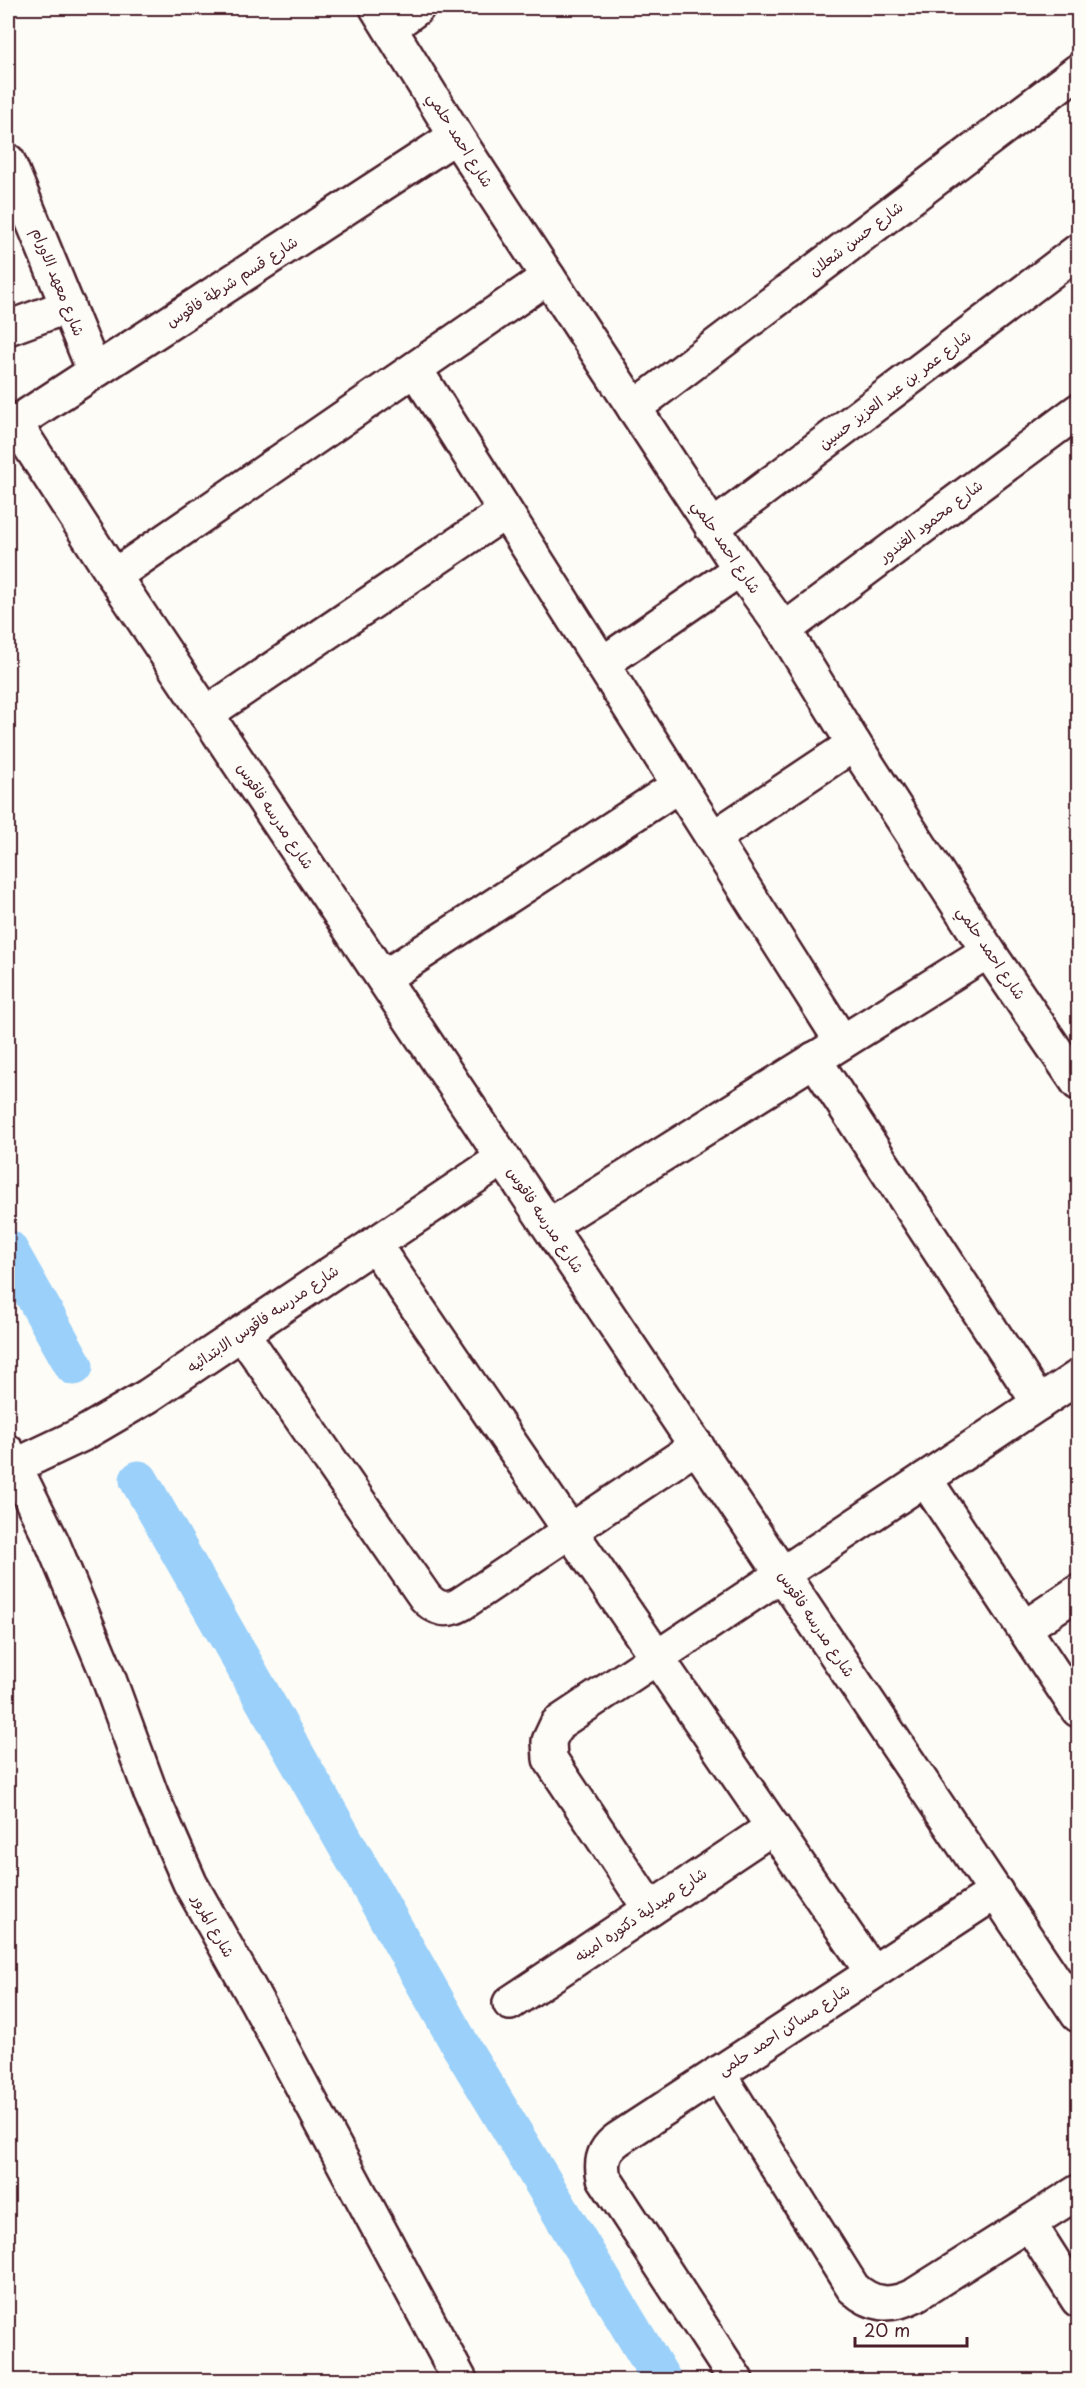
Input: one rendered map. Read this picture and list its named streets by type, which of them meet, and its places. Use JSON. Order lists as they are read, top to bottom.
{
  "streets": {
    "street": [
      "شارع احمد حلمي",
      "شارع حسن شعلان",
      "شارع معهد الاورام",
      "شارع قسم شرطة فاقوس",
      "شارع عمر بن عبد العزيز حسين",
      "شارع محمود الغندور",
      "شارع مدرسه فاقوس",
      "شارع مدرسه فاقوس الابتدائيه",
      "شارع صيدلية دكتوره امينه",
      "شارع المرور",
      "شارع مساكن احمد حلمى"
    ]
  },
  "crossings": [
    ["شارع احمد حلمي", "شارع حسن شعلان"],
    ["شارع احمد حلمي", "شارع قسم شرطة فاقوس"],
    ["شارع احمد حلمي", "شارع عمر بن عبد العزيز حسين"],
    ["شارع احمد حلمي", "شارع محمود الغندور"],
    ["شارع معهد الاورام", "شارع قسم شرطة فاقوس"],
    ["شارع قسم شرطة فاقوس", "شارع مدرسه فاقوس"],
    ["شارع مدرسه فاقوس", "شارع مدرسه فاقوس الابتدائيه"],
    ["شارع مدرسه فاقوس", "شارع مساكن احمد حلمى"],
    ["شارع مدرسه فاقوس الابتدائيه", "شارع المرور"]
  ],
  "scale_bar": "20 m"
}
